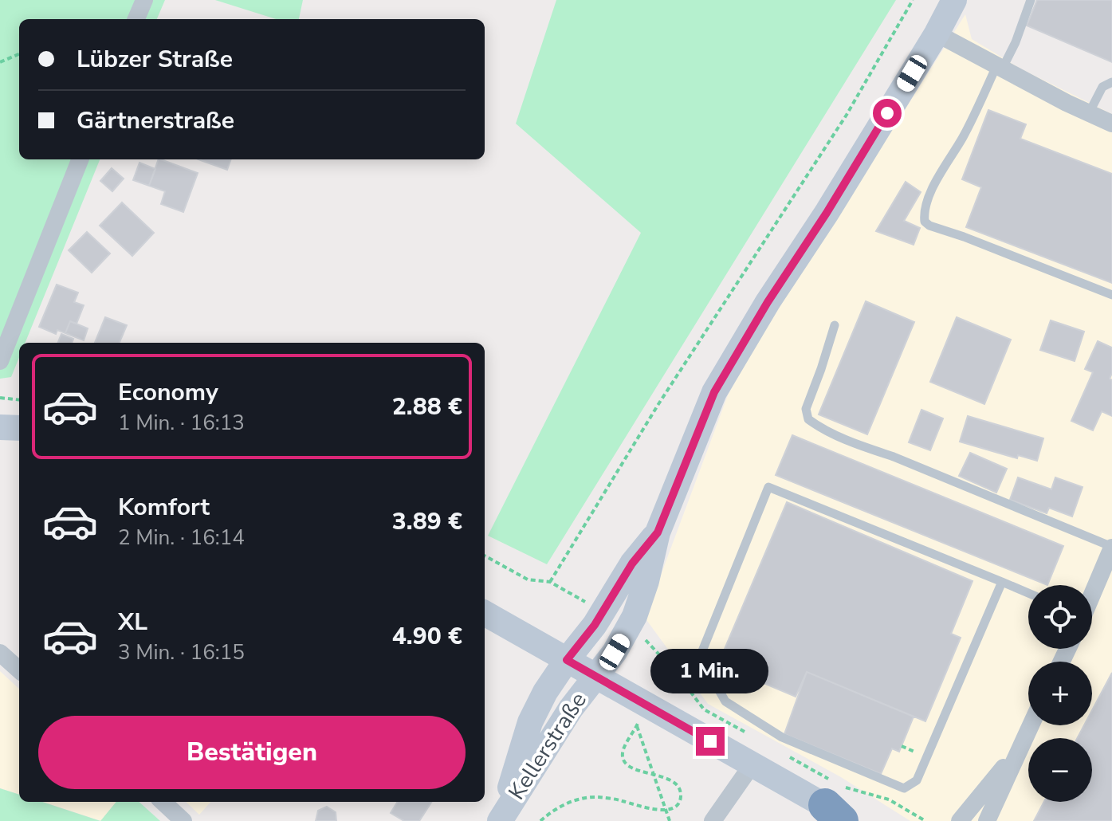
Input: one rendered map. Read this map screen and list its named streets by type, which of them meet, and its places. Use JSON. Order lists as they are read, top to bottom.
{
  "streets": {
    "street": ["Kellerstraße"]
  },
  "page": {
    "banner": ["Lübzer Straße", "Gärtnerstraße"],
    "list": [
      {
        "name": "Economy",
        "note": "1 Min. · 16:13",
        "value": "2.88 €"
      },
      {
        "name": "Komfort",
        "note": "2 Min. · 16:14",
        "value": "3.89 €"
      },
      {
        "name": "XL",
        "note": "3 Min. · 16:15",
        "value": "4.90 €"
      }
    ],
    "map_buttons": ["+", "−"],
    "bubble": "1 Min.",
    "buttons": "Bestätigen"
  }
}
